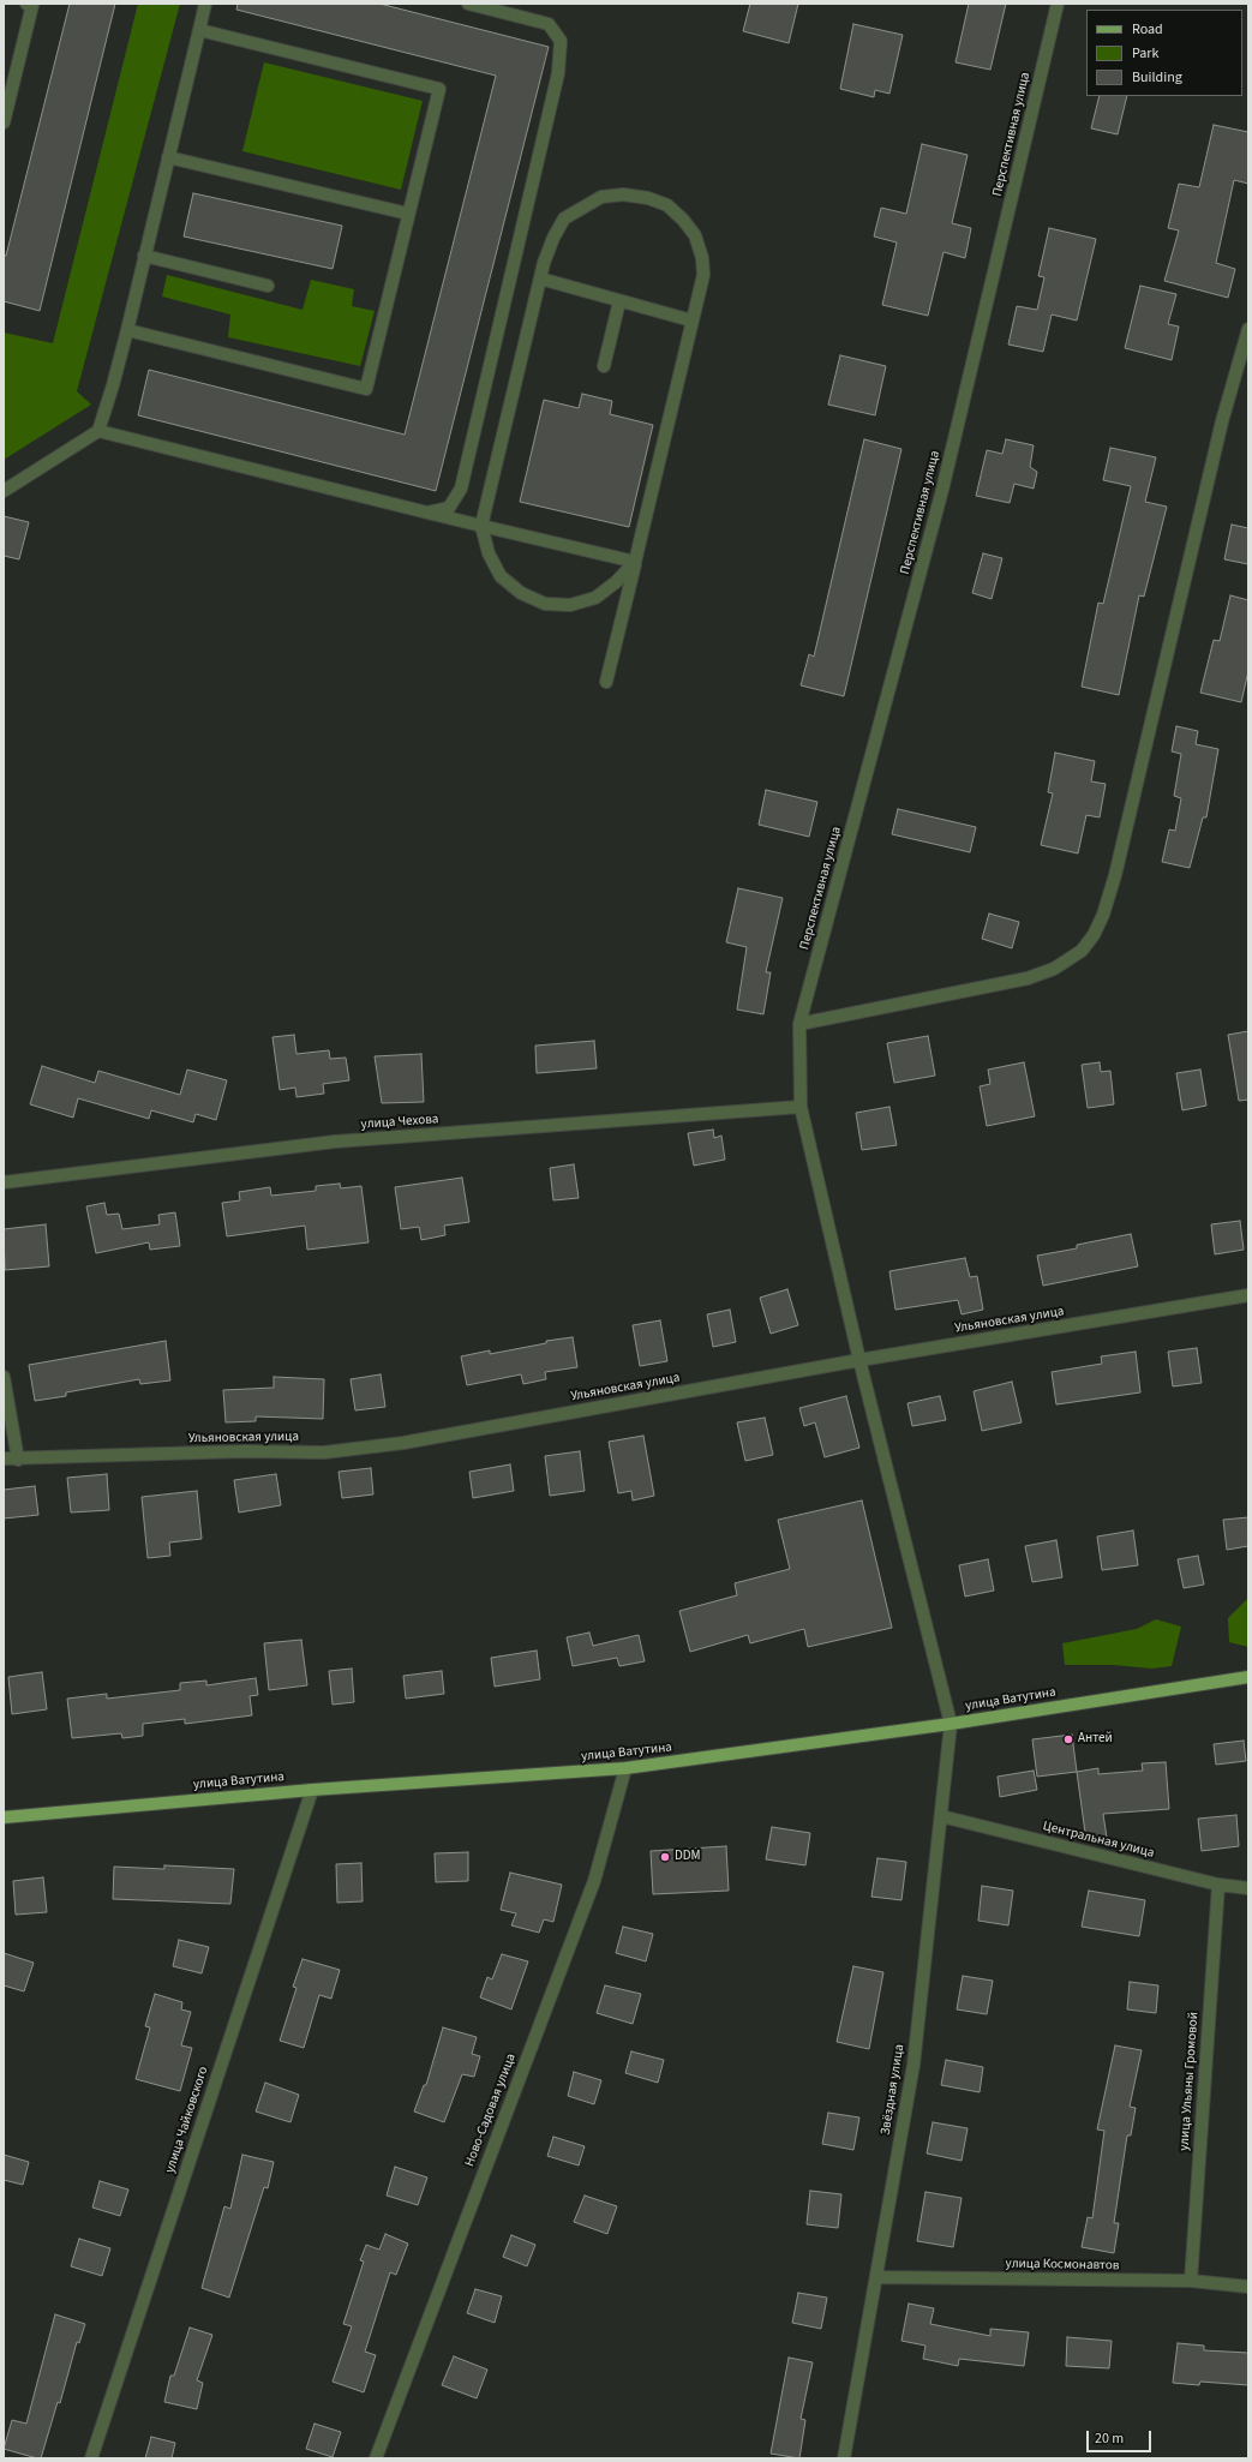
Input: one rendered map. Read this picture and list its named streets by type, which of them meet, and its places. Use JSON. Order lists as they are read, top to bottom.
{
  "streets": {
    "main road": ["улица Ватутина"],
    "street": [
      "Перспективная улица",
      "улица Чехова",
      "Ульяновская улица",
      "Центральная улица",
      "улица Ульяны Громовой",
      "Звёздная улица",
      "Ново-Садовая улица",
      "улица Чайковского",
      "улица Космонавтов"
    ]
  },
  "crossings": [
    ["Перспективная улица", "улица Чехова"],
    ["Перспективная улица", "Ульяновская улица"],
    ["Перспективная улица", "улица Ватутина"],
    ["Перспективная улица", "Звёздная улица"],
    ["улица Ватутина", "Звёздная улица"],
    ["улица Ватутина", "Ново-Садовая улица"],
    ["улица Ватутина", "улица Чайковского"],
    ["Центральная улица", "улица Ульяны Громовой"],
    ["Центральная улица", "Звёздная улица"],
    ["улица Ульяны Громовой", "улица Космонавтов"],
    ["Звёздная улица", "улица Космонавтов"]
  ],
  "places": ["Антей", "DDM"],
  "legend": ["Road", "Park", "Building"],
  "scale_bar": "20 m"
}
